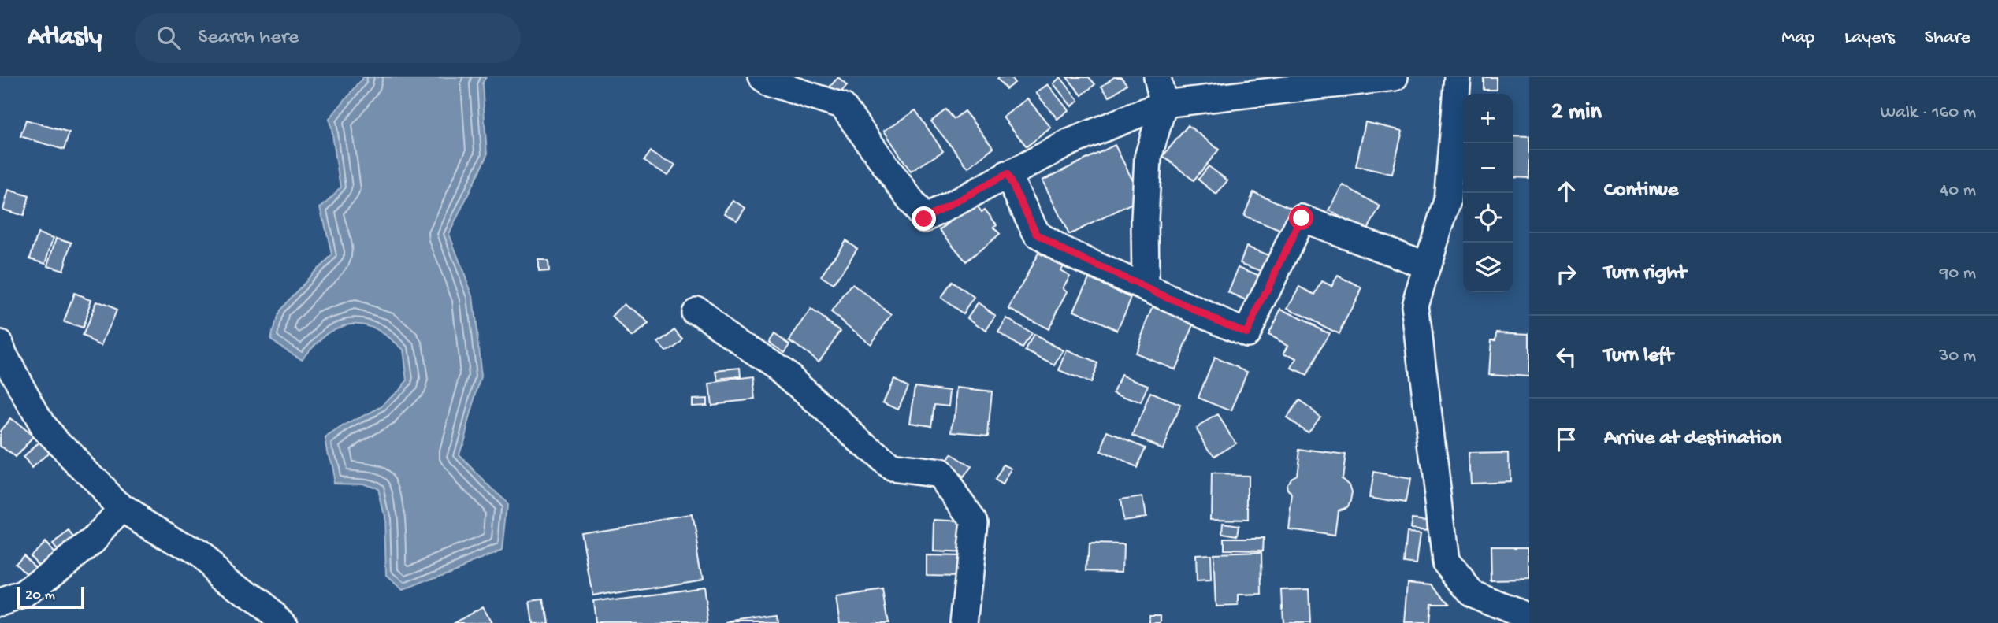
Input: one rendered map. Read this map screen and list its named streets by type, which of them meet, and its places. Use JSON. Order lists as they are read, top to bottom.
{
  "scale_bar": "20 m",
  "page": {
    "header": "Atlasly",
    "search": "Search here",
    "nav": ["Map", "Layers", "Share"],
    "heading": ["2 min", "Walk · 160 m"],
    "map_buttons": ["+", "−"],
    "list": [
      ["Continue", "40 m"],
      ["Turn right", "90 m"],
      ["Turn left", "30 m"],
      "Arrive at destination"
    ],
    "scale": "20 m"
  }
}
